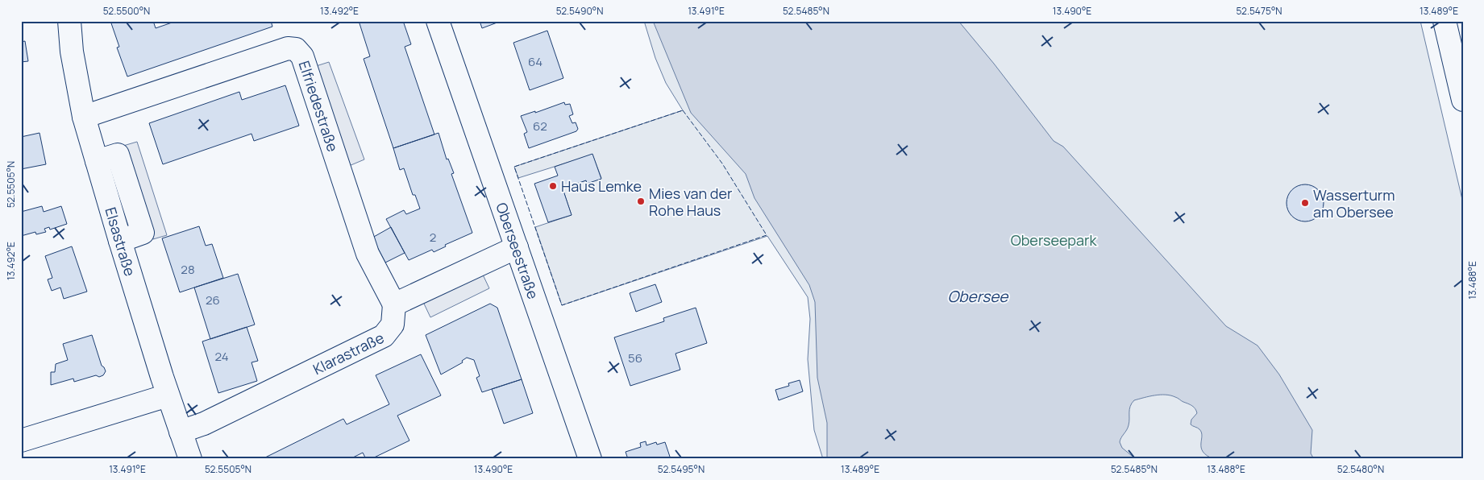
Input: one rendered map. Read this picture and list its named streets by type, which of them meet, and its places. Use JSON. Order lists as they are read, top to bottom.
{
  "streets": {
    "street": [
      "Elfriedestraße",
      "Elsastraße",
      "Oberseestraße",
      "Klarastraße"
    ]
  },
  "crossings": [
    ["Elfriedestraße", "Elsastraße"],
    ["Elfriedestraße", "Klarastraße"],
    ["Elsastraße", "Klarastraße"]
  ],
  "water": ["Obersee"],
  "parks": ["Oberseepark"],
  "places": ["Haus Lemke", "Mies van der Rohe Haus", "Wasserturm am Obersee"],
  "house_numbers": [
    "64",
    "62",
    "2",
    "28",
    "26",
    "24",
    "56"
  ],
  "coordinates": [
    "52.5500°N",
    "13.492°E",
    "52.5490°N",
    "13.491°E",
    "52.5485°N",
    "13.490°E",
    "52.5475°N",
    "13.489°E",
    "52.5505°N",
    "13.488°E",
    "52.5495°N",
    "52.5480°N"
  ]
}
